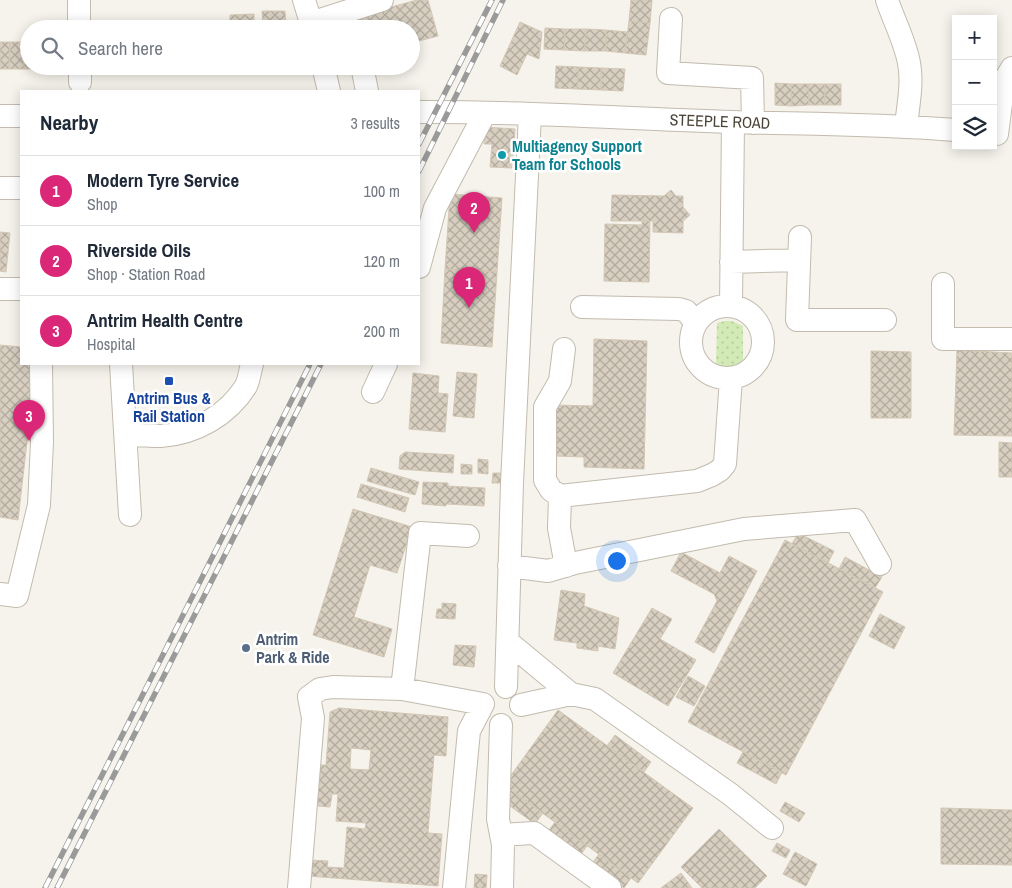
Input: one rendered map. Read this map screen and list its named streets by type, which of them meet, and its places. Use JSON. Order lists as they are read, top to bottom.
{
  "streets": {
    "street": ["STEEPLE ROAD"]
  },
  "places": {
    "other": ["Multiagency Support Team for Schools", "Antrim Park & Ride"],
    "transit": ["Antrim Bus & Rail Station"]
  },
  "page": {
    "map_buttons": ["+", "−"],
    "search": "Search here",
    "heading": ["Nearby", "3 results"],
    "list": [
      {
        "mark": "1",
        "name": "Modern Tyre Service",
        "note": "Shop",
        "value": "100 m"
      },
      {
        "mark": "2",
        "name": "Riverside Oils",
        "note": "Shop · Station Road",
        "value": "120 m"
      },
      {
        "mark": "3",
        "name": "Antrim Health Centre",
        "note": "Hospital",
        "value": "200 m"
      }
    ],
    "pins": ["2", "1", "3"]
  }
}
